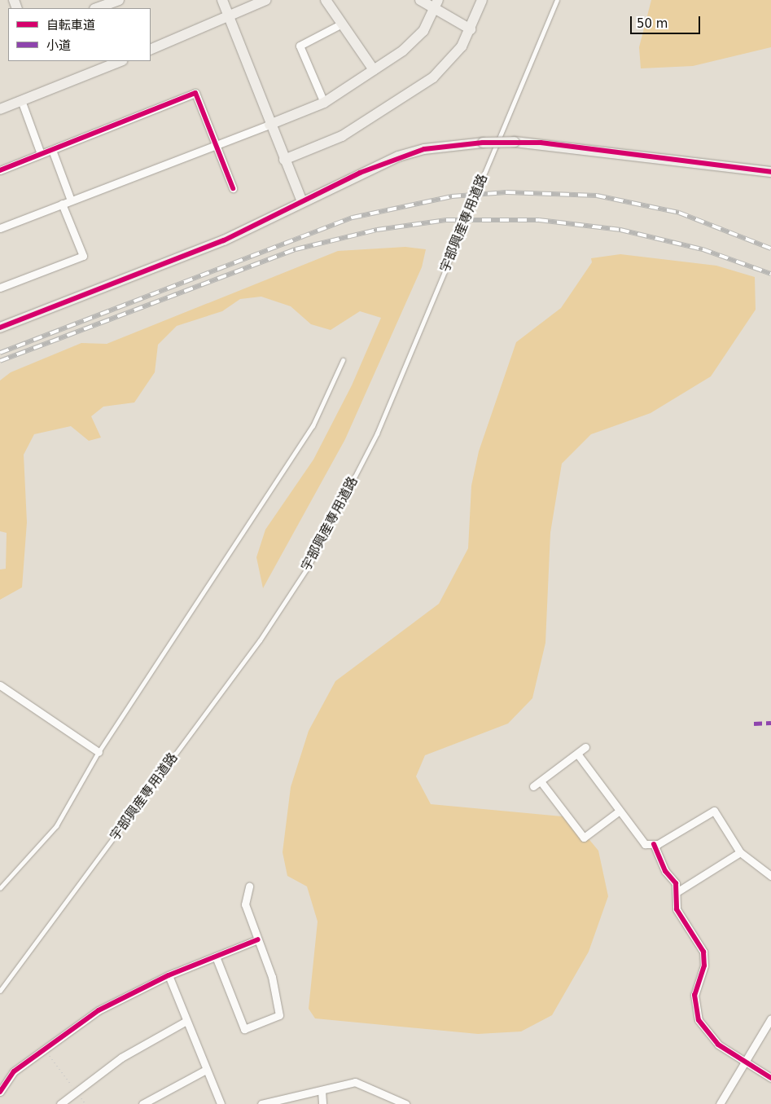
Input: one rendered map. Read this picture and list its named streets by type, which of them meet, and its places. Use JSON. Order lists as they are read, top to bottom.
{
  "streets": {
    "lane": ["宇部興産専用道路"]
  },
  "legend": ["自転車道", "小道"],
  "scale_bar": "50 m"
}
